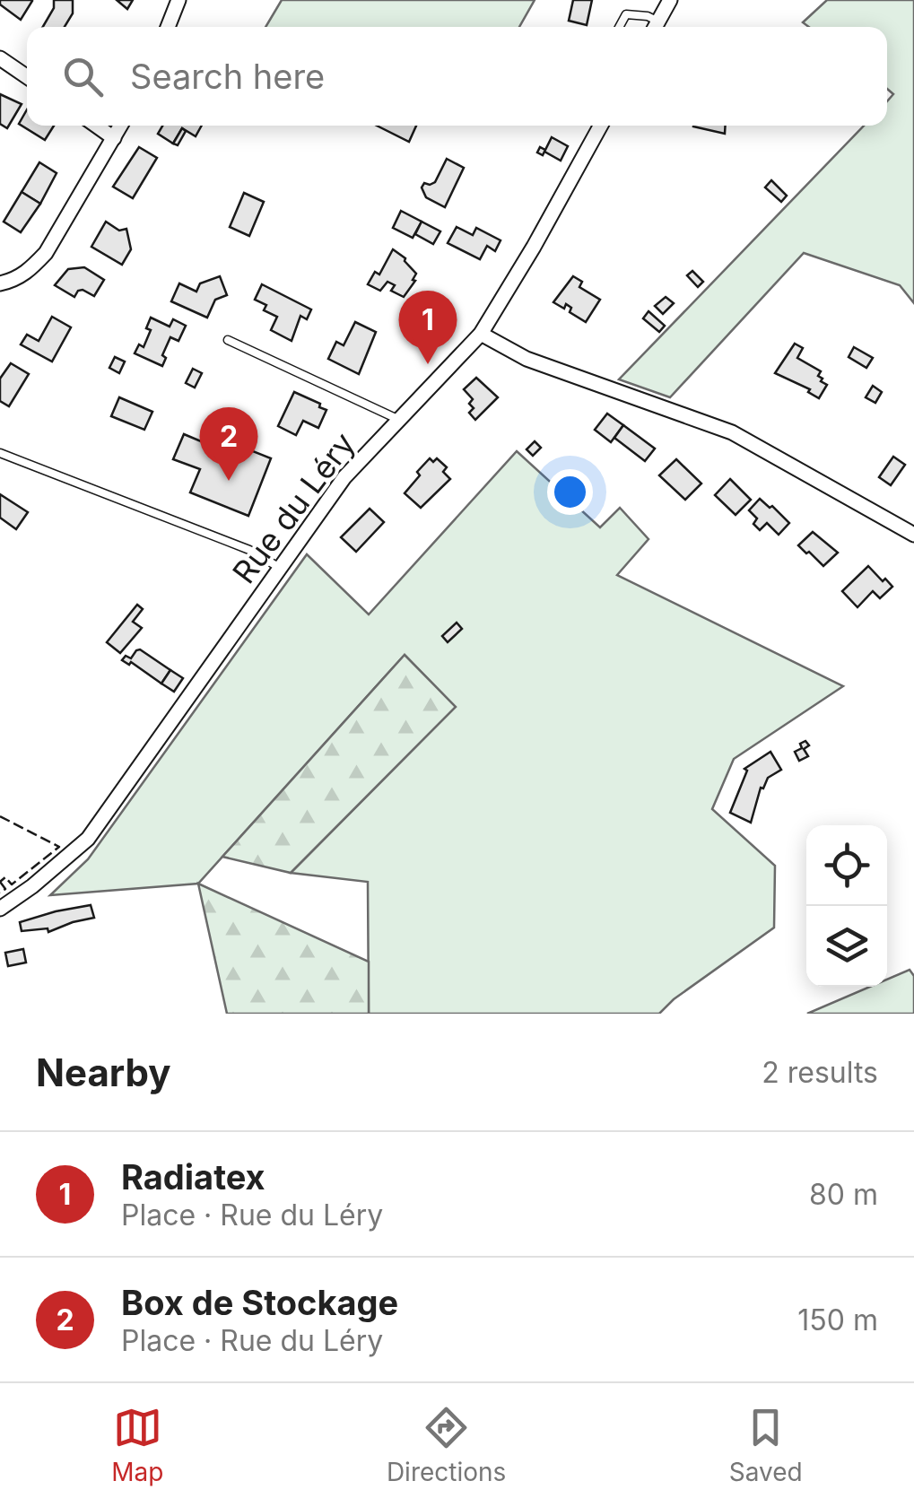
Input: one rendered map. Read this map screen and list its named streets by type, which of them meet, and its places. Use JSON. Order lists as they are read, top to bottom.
{
  "streets": {
    "street": ["Rue du Léry"]
  },
  "page": {
    "search": "Search here",
    "pins": ["1", "2"],
    "heading": ["Nearby", "2 results"],
    "list": [
      {
        "mark": "1",
        "name": "Radiatex",
        "note": "Place · Rue du Léry",
        "value": "80 m"
      },
      {
        "mark": "2",
        "name": "Box de Stockage",
        "note": "Place · Rue du Léry",
        "value": "150 m"
      }
    ],
    "nav": ["Map", "Directions", "Saved"]
  }
}
